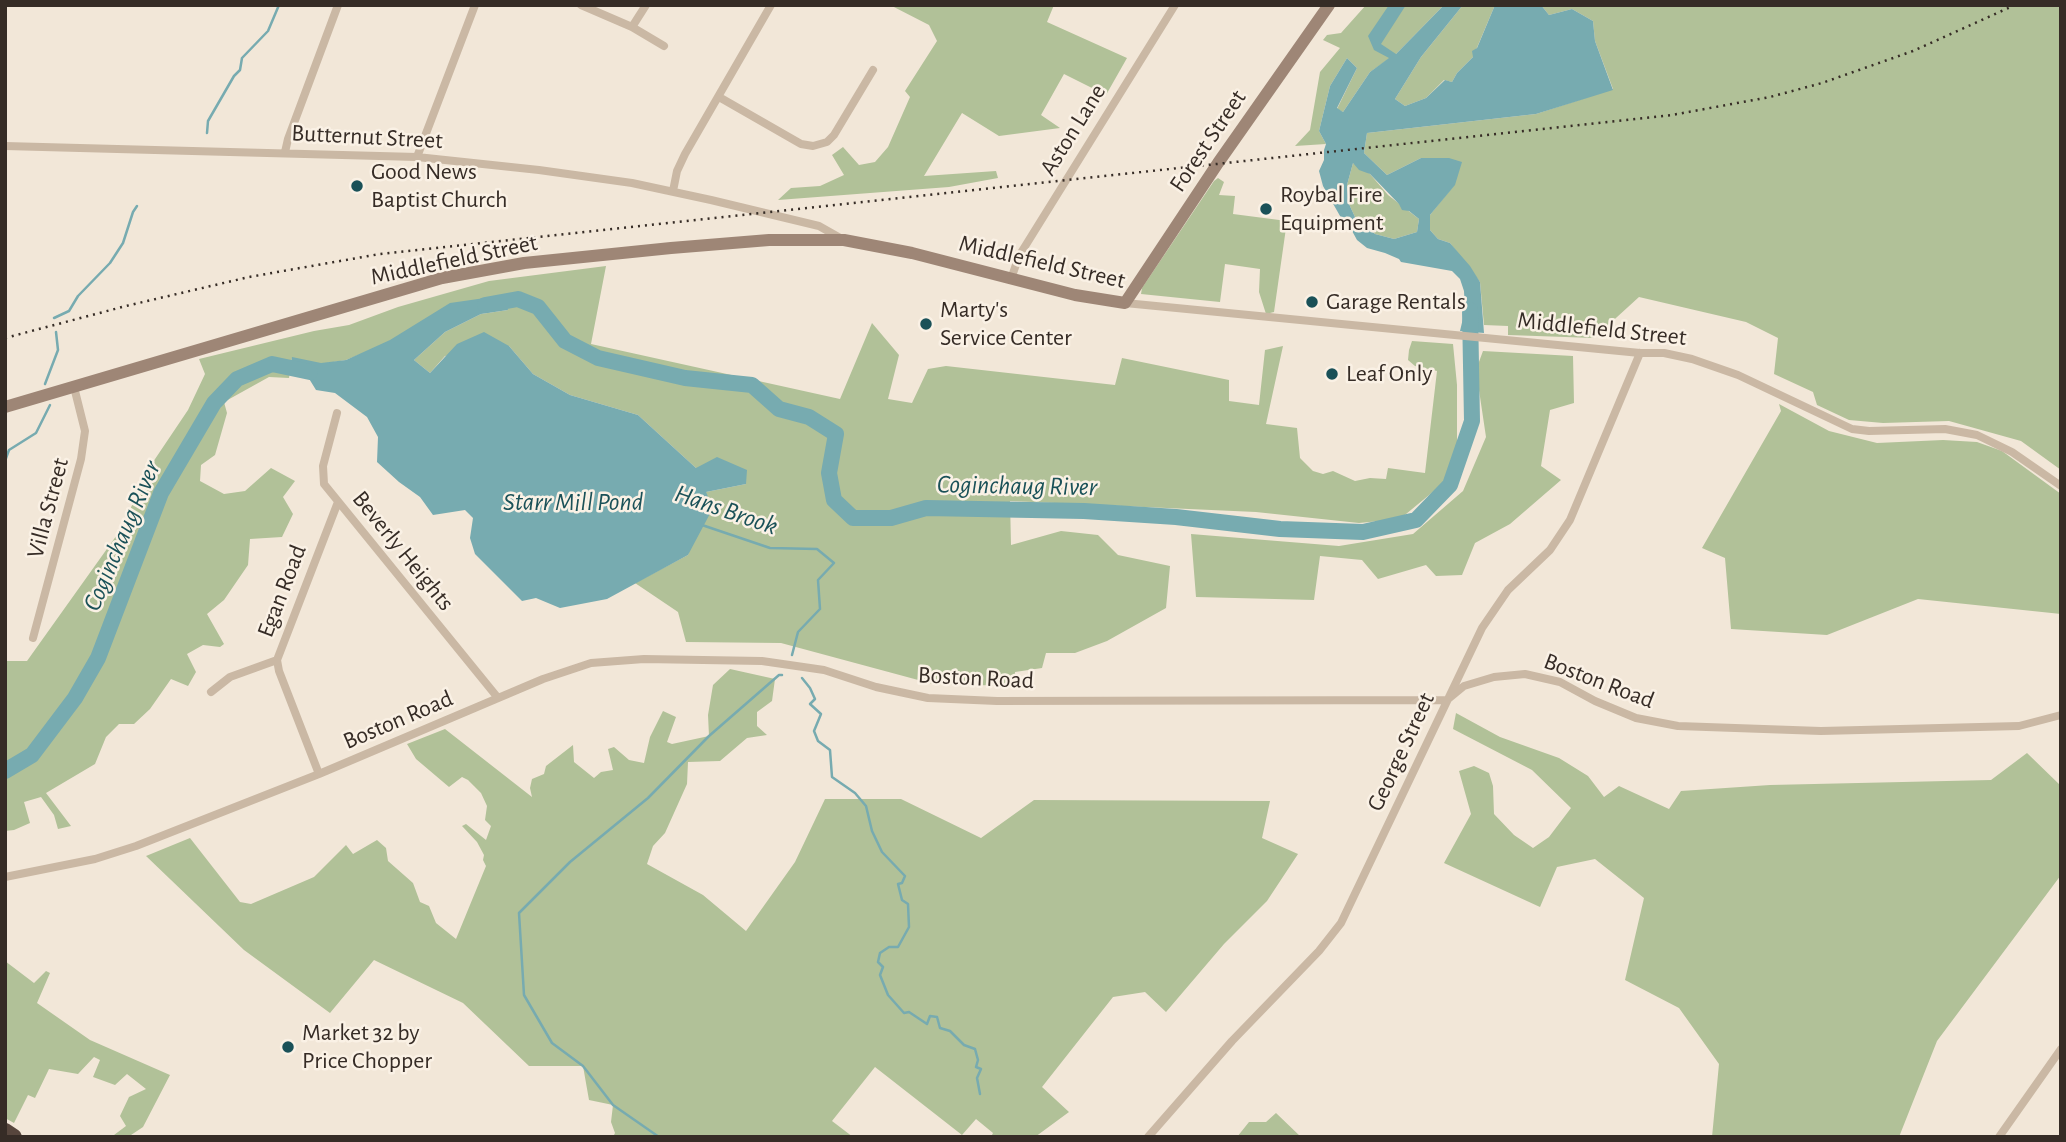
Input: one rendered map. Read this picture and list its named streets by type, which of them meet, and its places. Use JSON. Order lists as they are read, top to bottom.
{
  "streets": {
    "main road": ["Forest Street", "Middlefield Street"],
    "street": [
      "Aston Lane",
      "Butternut Street",
      "Villa Street",
      "Beverly Heights",
      "Egan Road",
      "Boston Road",
      "George Street"
    ]
  },
  "crossings": [
    ["Aston Lane", "Middlefield Street"],
    ["Butternut Street", "Middlefield Street"],
    ["Forest Street", "Middlefield Street"],
    ["Middlefield Street", "Villa Street"],
    ["Middlefield Street", "George Street"],
    ["Beverly Heights", "Egan Road"],
    ["Beverly Heights", "Boston Road"],
    ["Egan Road", "Boston Road"],
    ["Boston Road", "George Street"]
  ],
  "water": ["Coginchaug River", "Starr Mill Pond", "Hans Brook"],
  "places": [
    "Good News Baptist Church",
    "Roybal Fire Equipment",
    "Garage Rentals",
    "Marty's Service Center",
    "Leaf Only",
    "Market 32 by Price Chopper"
  ]
}
